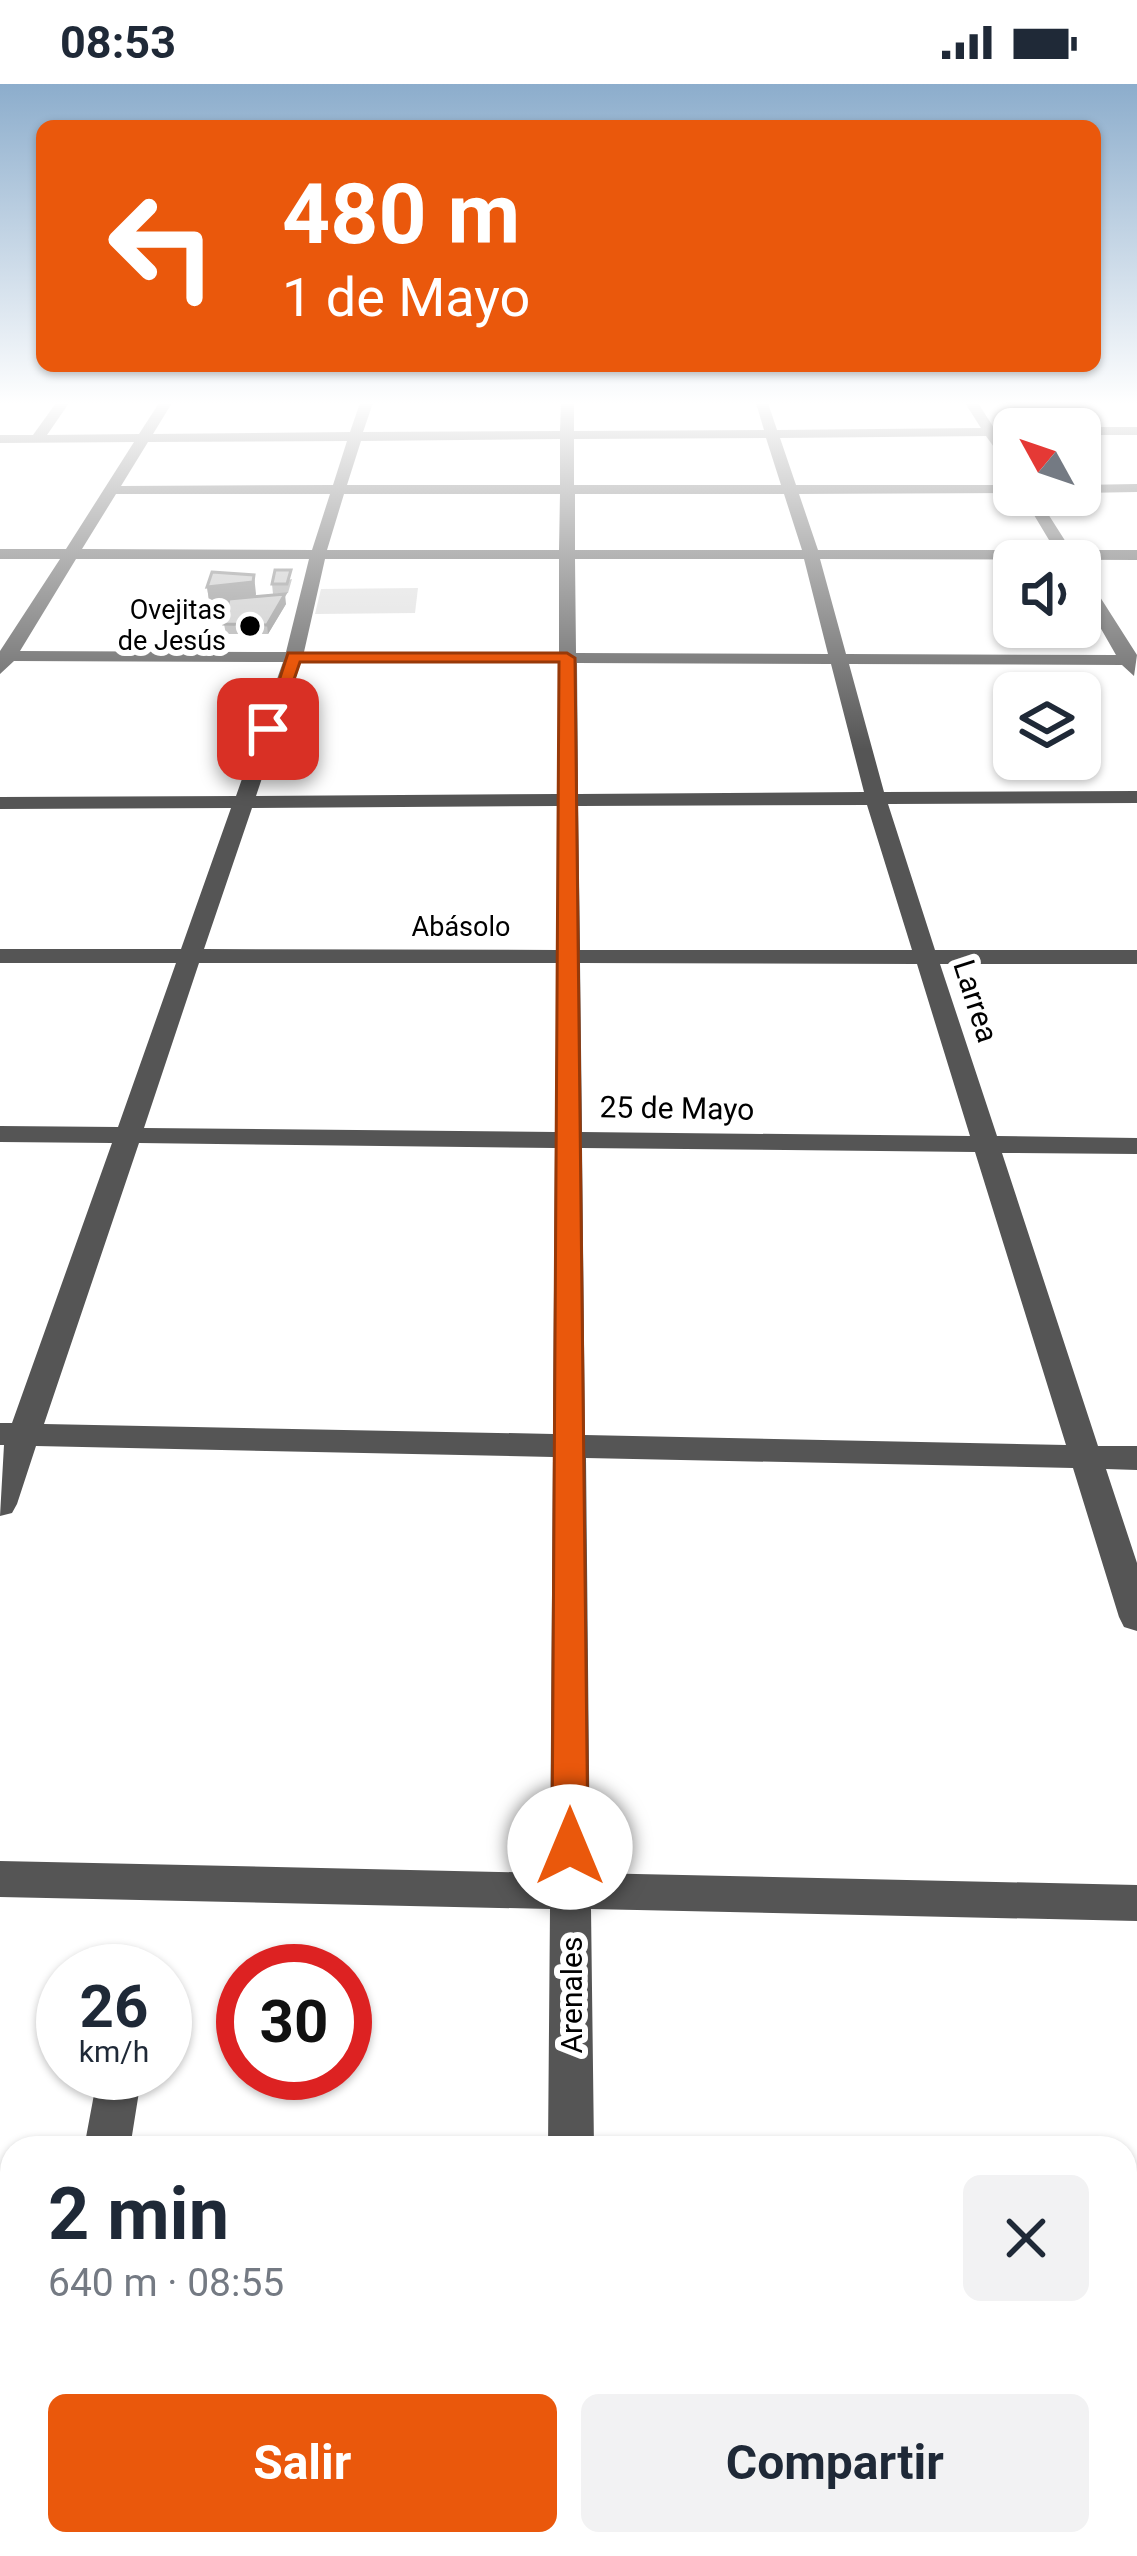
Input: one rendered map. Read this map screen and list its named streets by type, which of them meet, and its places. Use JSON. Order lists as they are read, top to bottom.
{
  "streets": {
    "street": [
      "Abásolo",
      "Larrea",
      "25 de Mayo",
      "Arenales"
    ]
  },
  "crossings": [
    ["Abásolo", "Larrea"],
    ["Abásolo", "Arenales"],
    ["Larrea", "25 de Mayo"],
    ["25 de Mayo", "Arenales"]
  ],
  "places": ["Ovejitas de Jesús"],
  "north": "top left",
  "page": {
    "status": "08:53",
    "turn": ["480 m", "1 de Mayo"],
    "speed": "26 km/h",
    "limit": "30",
    "heading": ["2 min", "640 m · 08:55"],
    "buttons": ["Salir", "Compartir"]
  }
}
